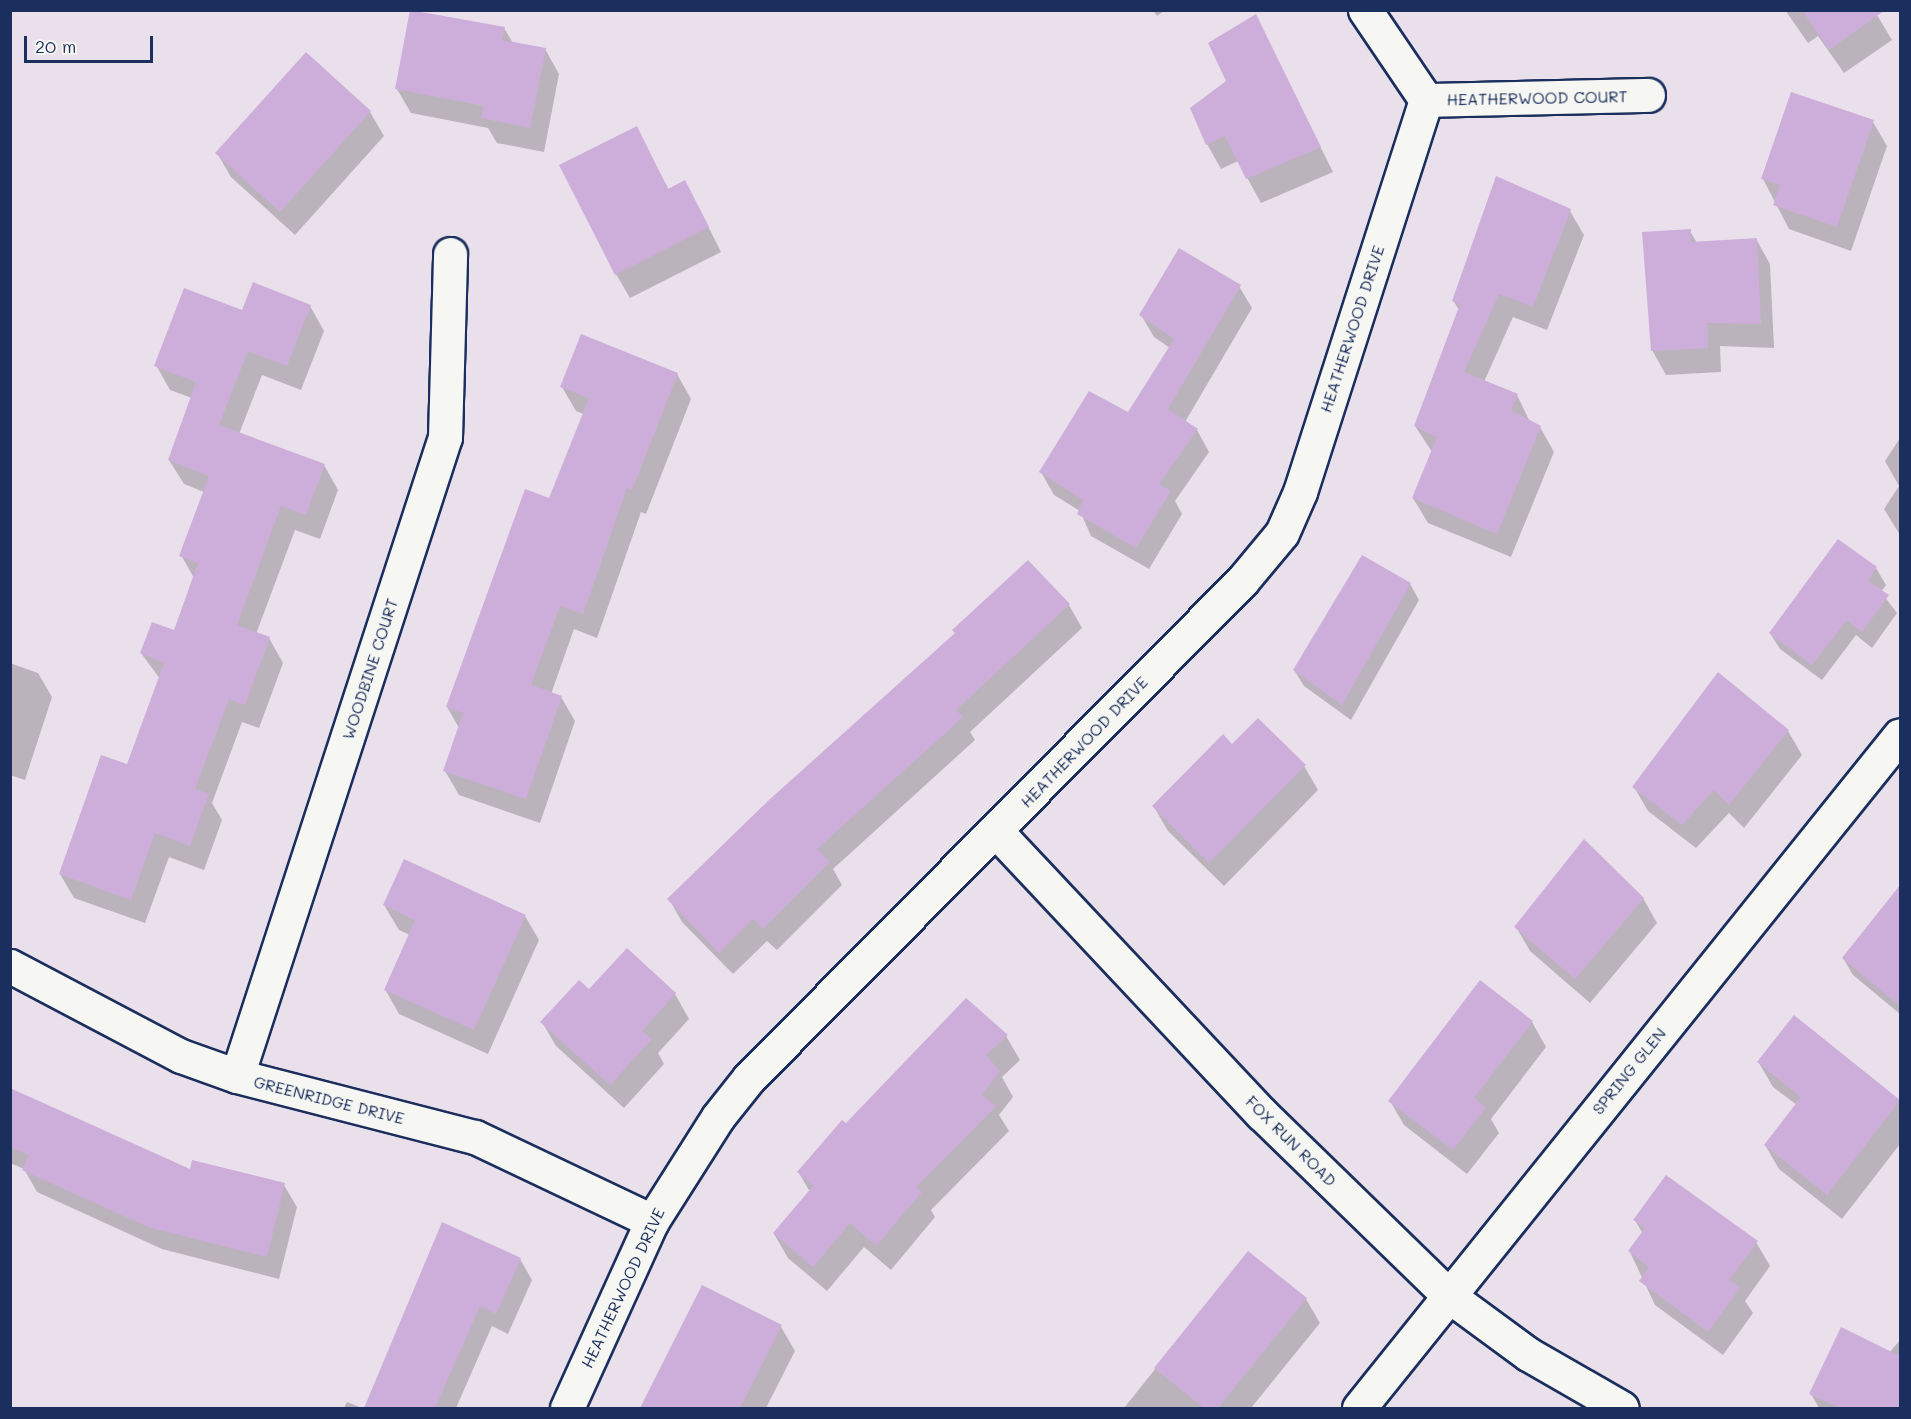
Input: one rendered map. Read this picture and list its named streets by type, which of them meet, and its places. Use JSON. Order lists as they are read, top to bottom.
{
  "streets": {
    "street": [
      "HEATHERWOOD COURT",
      "HEATHERWOOD DRIVE",
      "WOODBINE COURT",
      "SPRING GLEN",
      "GREENRIDGE DRIVE",
      "FOX RUN ROAD"
    ]
  },
  "crossings": [
    ["HEATHERWOOD COURT", "HEATHERWOOD DRIVE"],
    ["HEATHERWOOD DRIVE", "GREENRIDGE DRIVE"],
    ["HEATHERWOOD DRIVE", "FOX RUN ROAD"],
    ["WOODBINE COURT", "GREENRIDGE DRIVE"],
    ["SPRING GLEN", "FOX RUN ROAD"]
  ],
  "scale_bar": "20 m"
}
